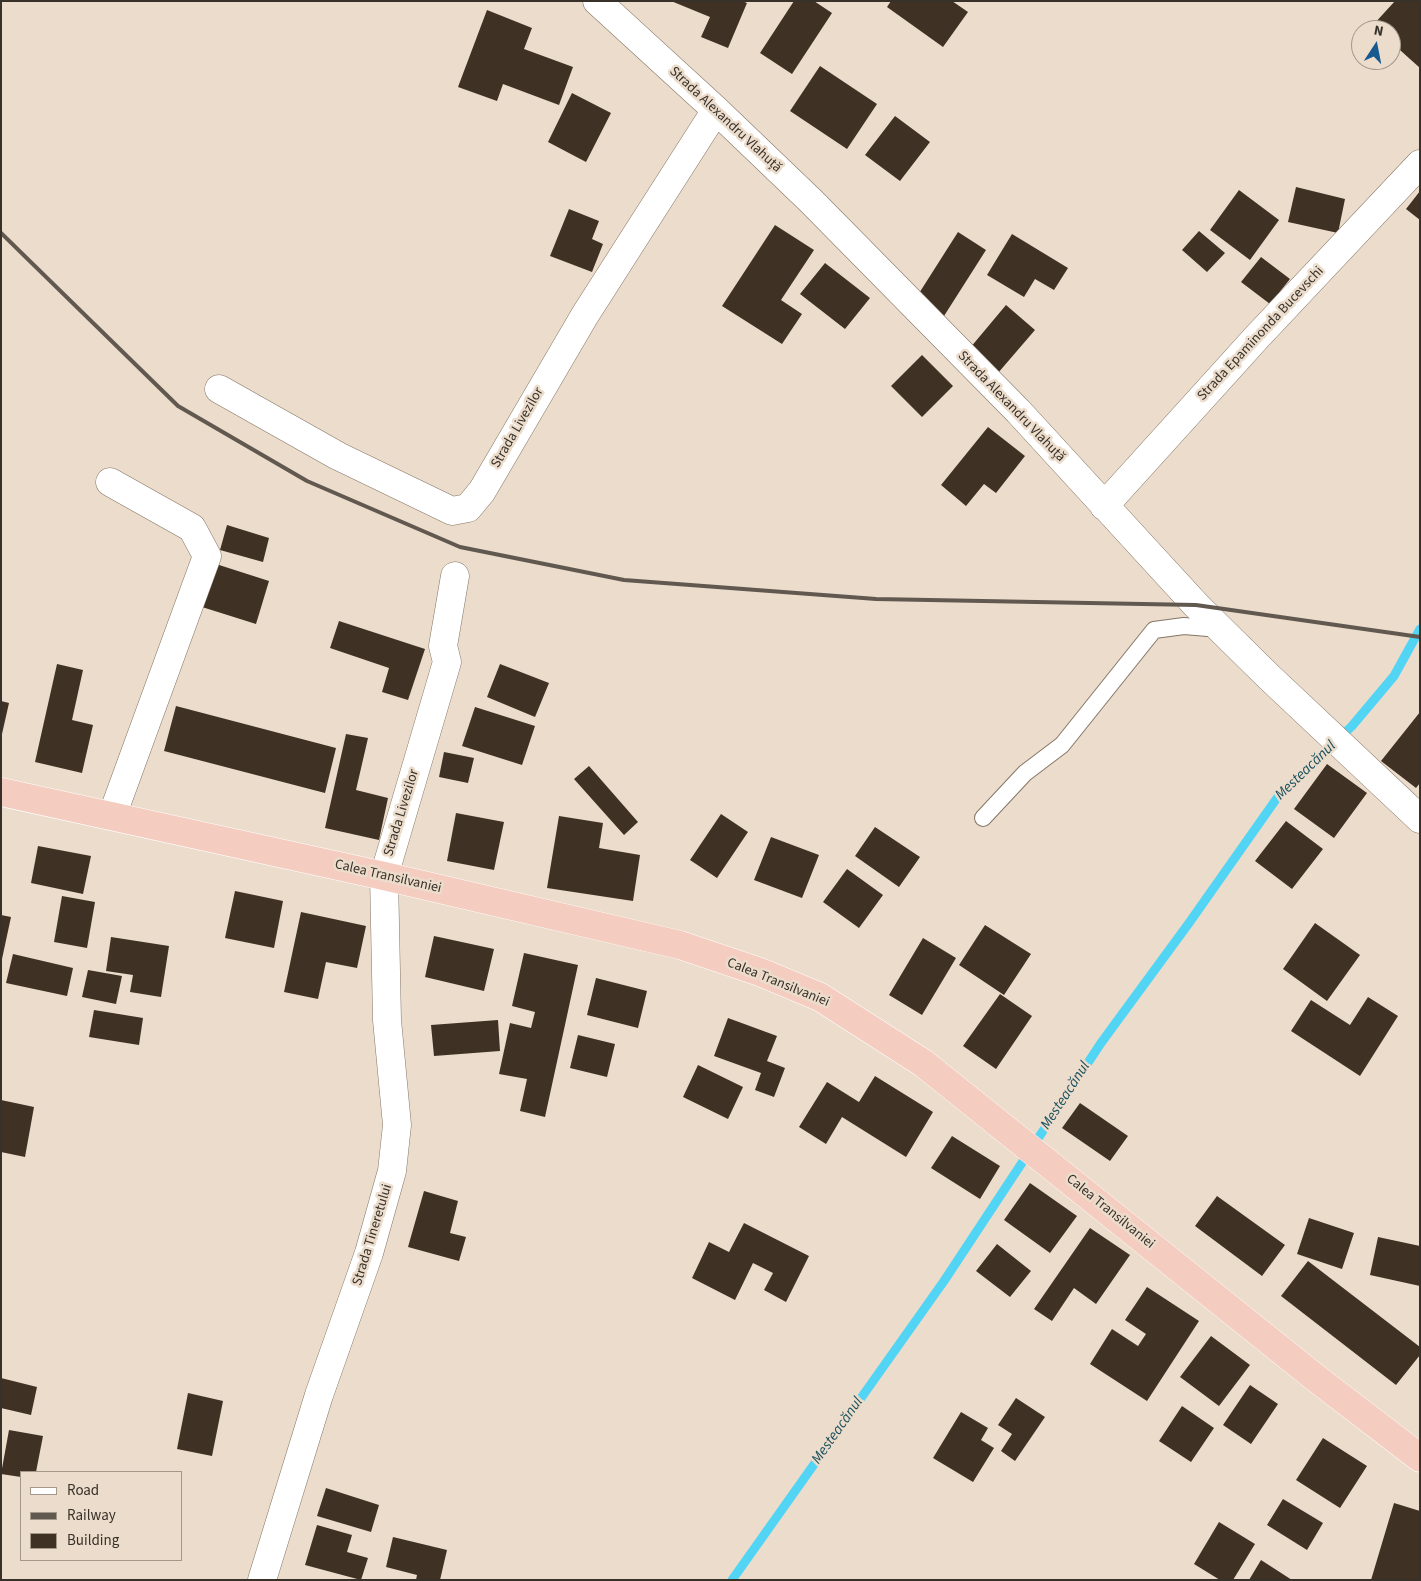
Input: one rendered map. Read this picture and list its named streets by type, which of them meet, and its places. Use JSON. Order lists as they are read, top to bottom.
{
  "streets": {
    "highway": ["Calea Transilvaniei"],
    "street": [
      "Strada Alexandru Vlahuță",
      "Strada Epaminonda Bucevschi",
      "Strada Livezilor",
      "Strada Tineretului"
    ]
  },
  "crossings": [
    ["Strada Alexandru Vlahuță", "Strada Epaminonda Bucevschi"],
    ["Strada Alexandru Vlahuță", "Strada Livezilor"],
    ["Strada Livezilor", "Calea Transilvaniei"],
    ["Strada Livezilor", "Strada Tineretului"],
    ["Calea Transilvaniei", "Strada Tineretului"]
  ],
  "water": ["Mesteacănul"],
  "legend": ["Road", "Railway", "Building"],
  "north": "top"
}
